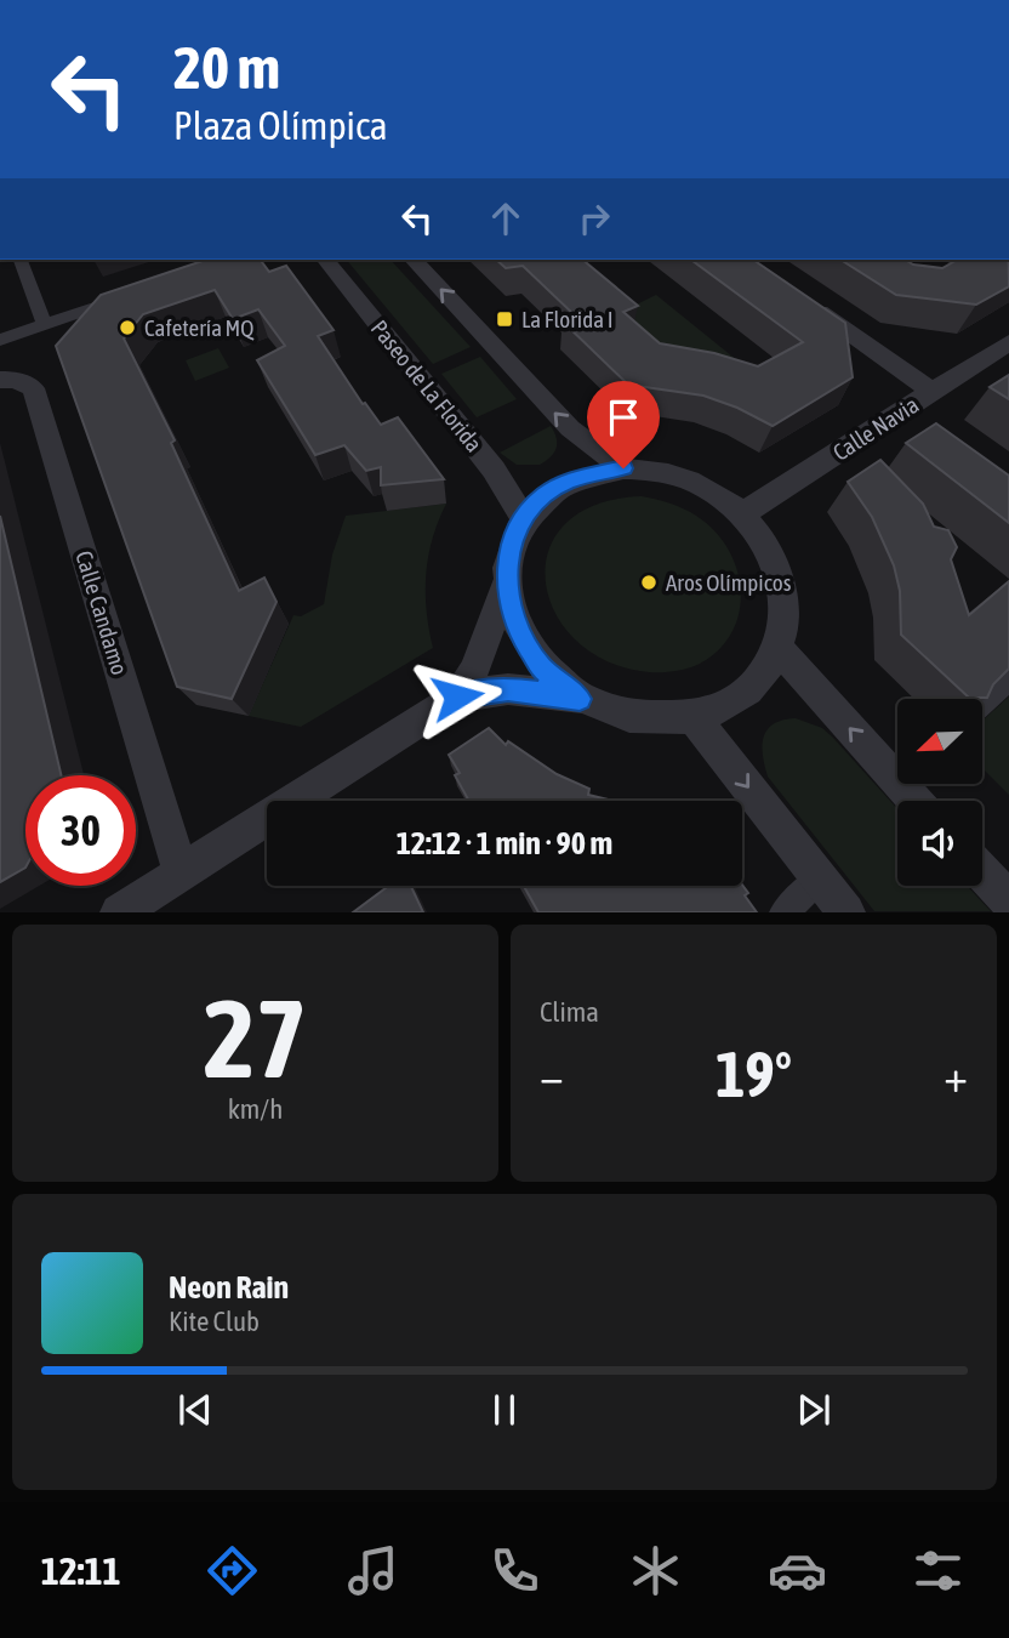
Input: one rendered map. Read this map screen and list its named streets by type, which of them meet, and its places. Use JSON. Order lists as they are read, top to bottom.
{
  "streets": {
    "street": ["Paseo de La Florida", "Calle Navia", "Calle Candamo"]
  },
  "crossings": [
    ["Paseo de La Florida", "Calle Navia"]
  ],
  "places": {
    "transit": ["La Florida I"],
    "other": ["Cafetería MQ", "Aros Olímpicos"]
  },
  "north": "bottom left",
  "page": {
    "turn": ["20 m", "Plaza Olímpica"],
    "limit": "30",
    "trip": "12:12 · 1 min · 90 m",
    "tile": [
      ["27", "km/h"],
      "Clima"
    ],
    "heat": ["−", "19°", "+"],
    "song": ["Neon Rain", "Kite Club"],
    "tabs": "12:11"
  }
}
